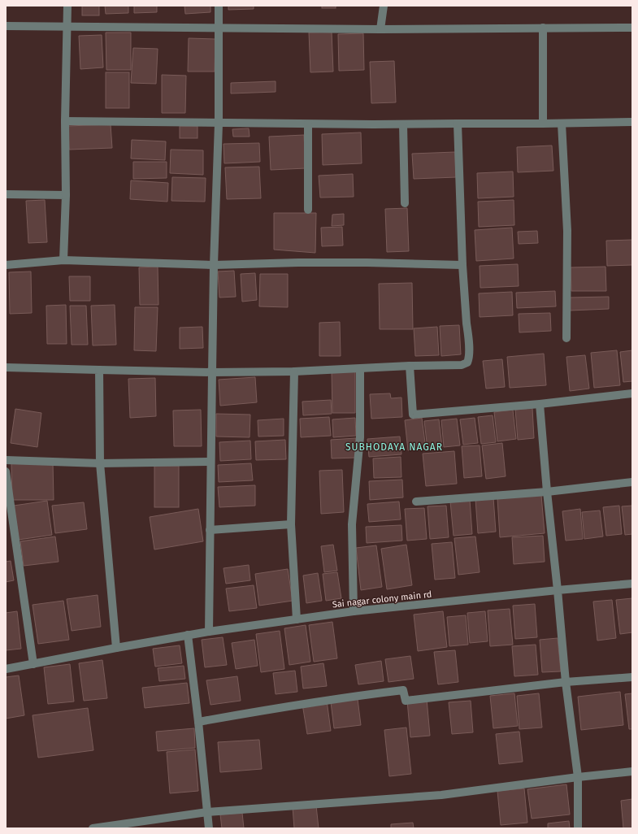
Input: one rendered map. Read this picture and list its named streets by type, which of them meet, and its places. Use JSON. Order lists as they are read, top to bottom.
{
  "streets": {
    "street": ["Sai nagar colony main rd"]
  },
  "districts": ["SUBHODAYA NAGAR"]
}
